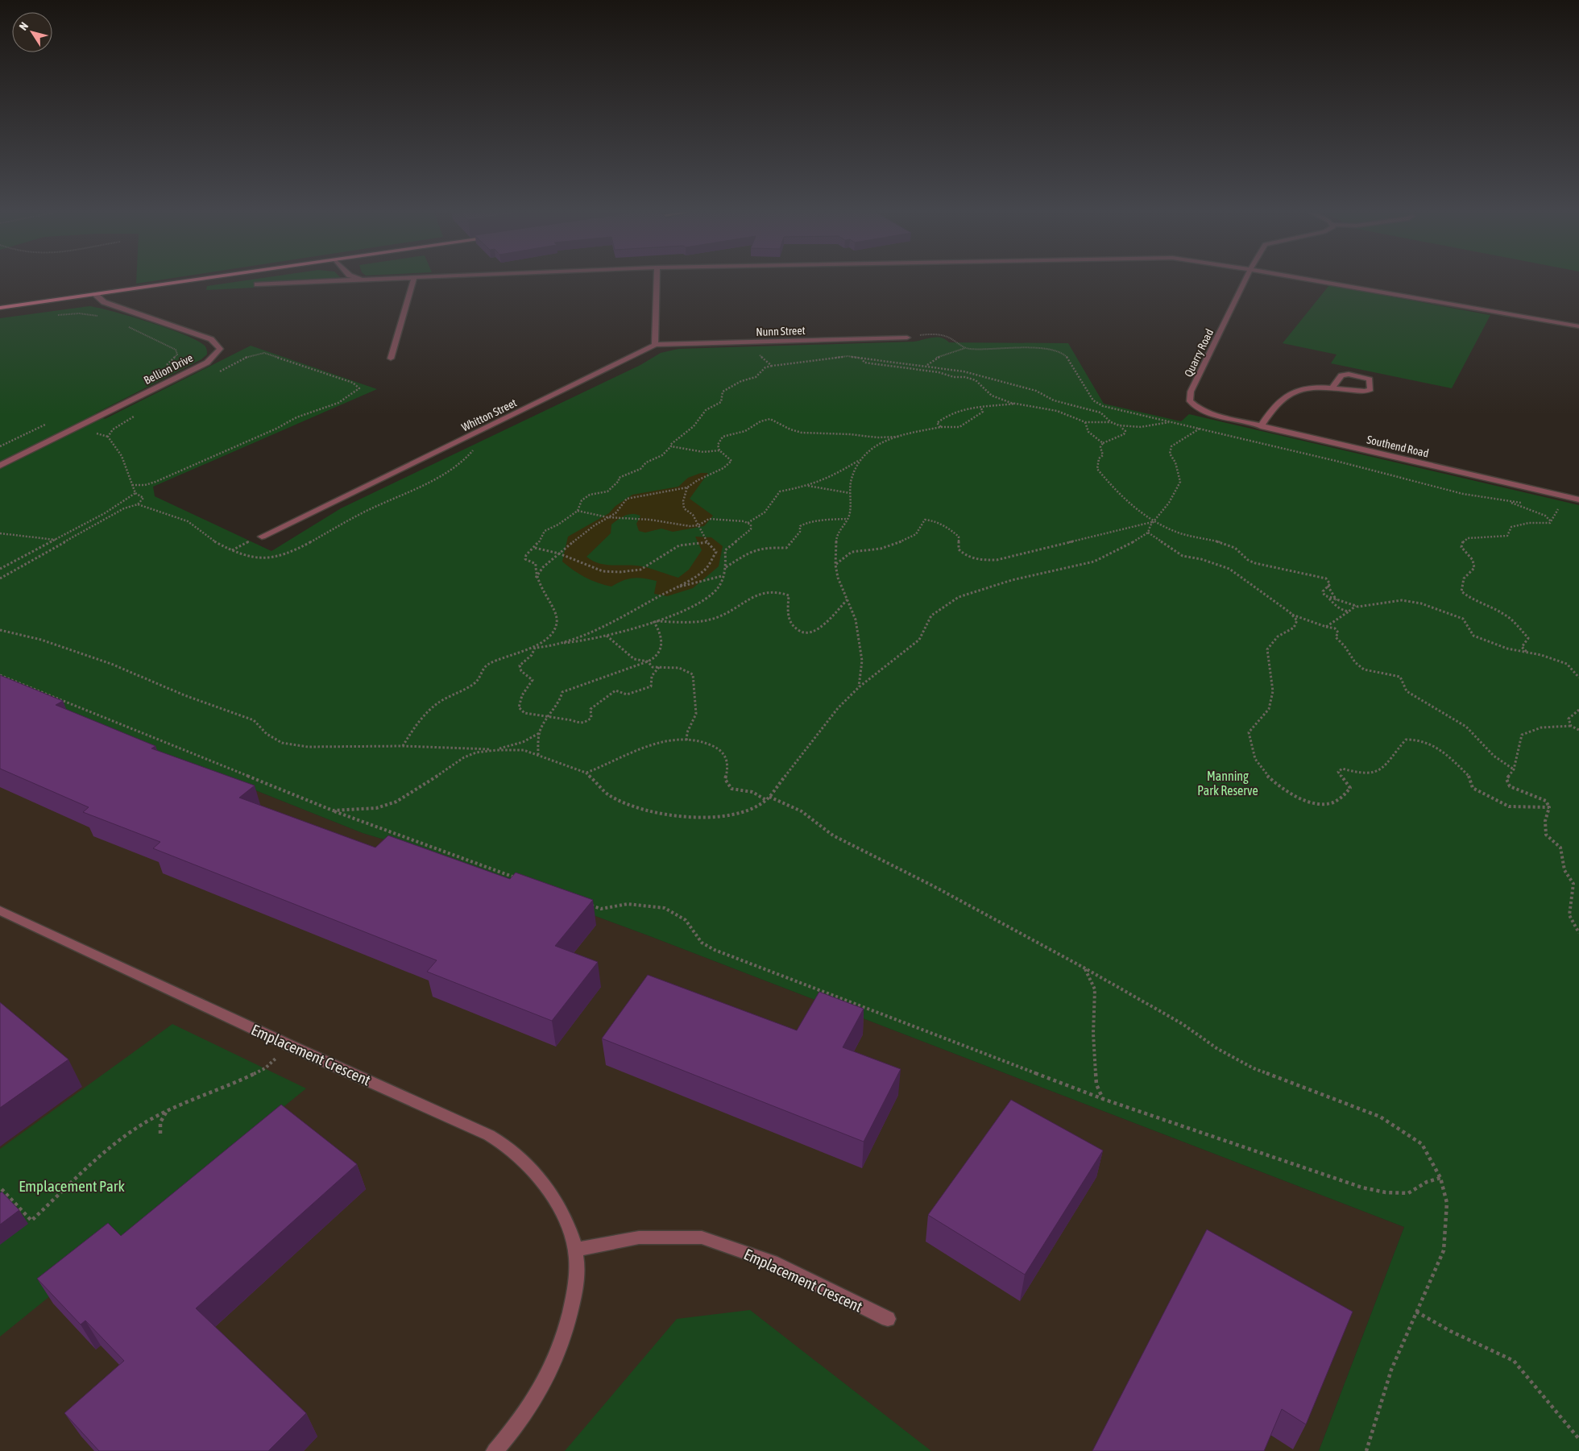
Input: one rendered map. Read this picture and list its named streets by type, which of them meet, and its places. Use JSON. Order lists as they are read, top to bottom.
{
  "streets": {
    "street": [
      "Nunn Street",
      "Quarry Road",
      "Bellion Drive",
      "Whitton Street",
      "Southend Road",
      "Emplacement Crescent"
    ]
  },
  "crossings": [
    ["Nunn Street", "Whitton Street"],
    ["Quarry Road", "Southend Road"]
  ],
  "parks": ["Manning Park Reserve", "Emplacement Park"],
  "north": "top left"
}
